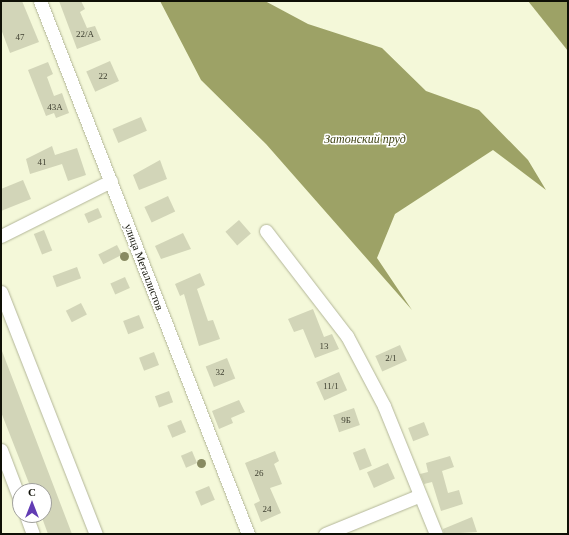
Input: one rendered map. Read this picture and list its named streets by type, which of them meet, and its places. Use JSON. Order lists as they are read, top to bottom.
{
  "streets": {
    "street": ["улица Металлистов"]
  },
  "water": ["Затонский пруд"],
  "house_numbers": [
    "22/А",
    "47",
    "22",
    "43А",
    "41",
    "13",
    "2/1",
    "32",
    "11/1",
    "9Б",
    "26",
    "24"
  ],
  "north": "top"
}
